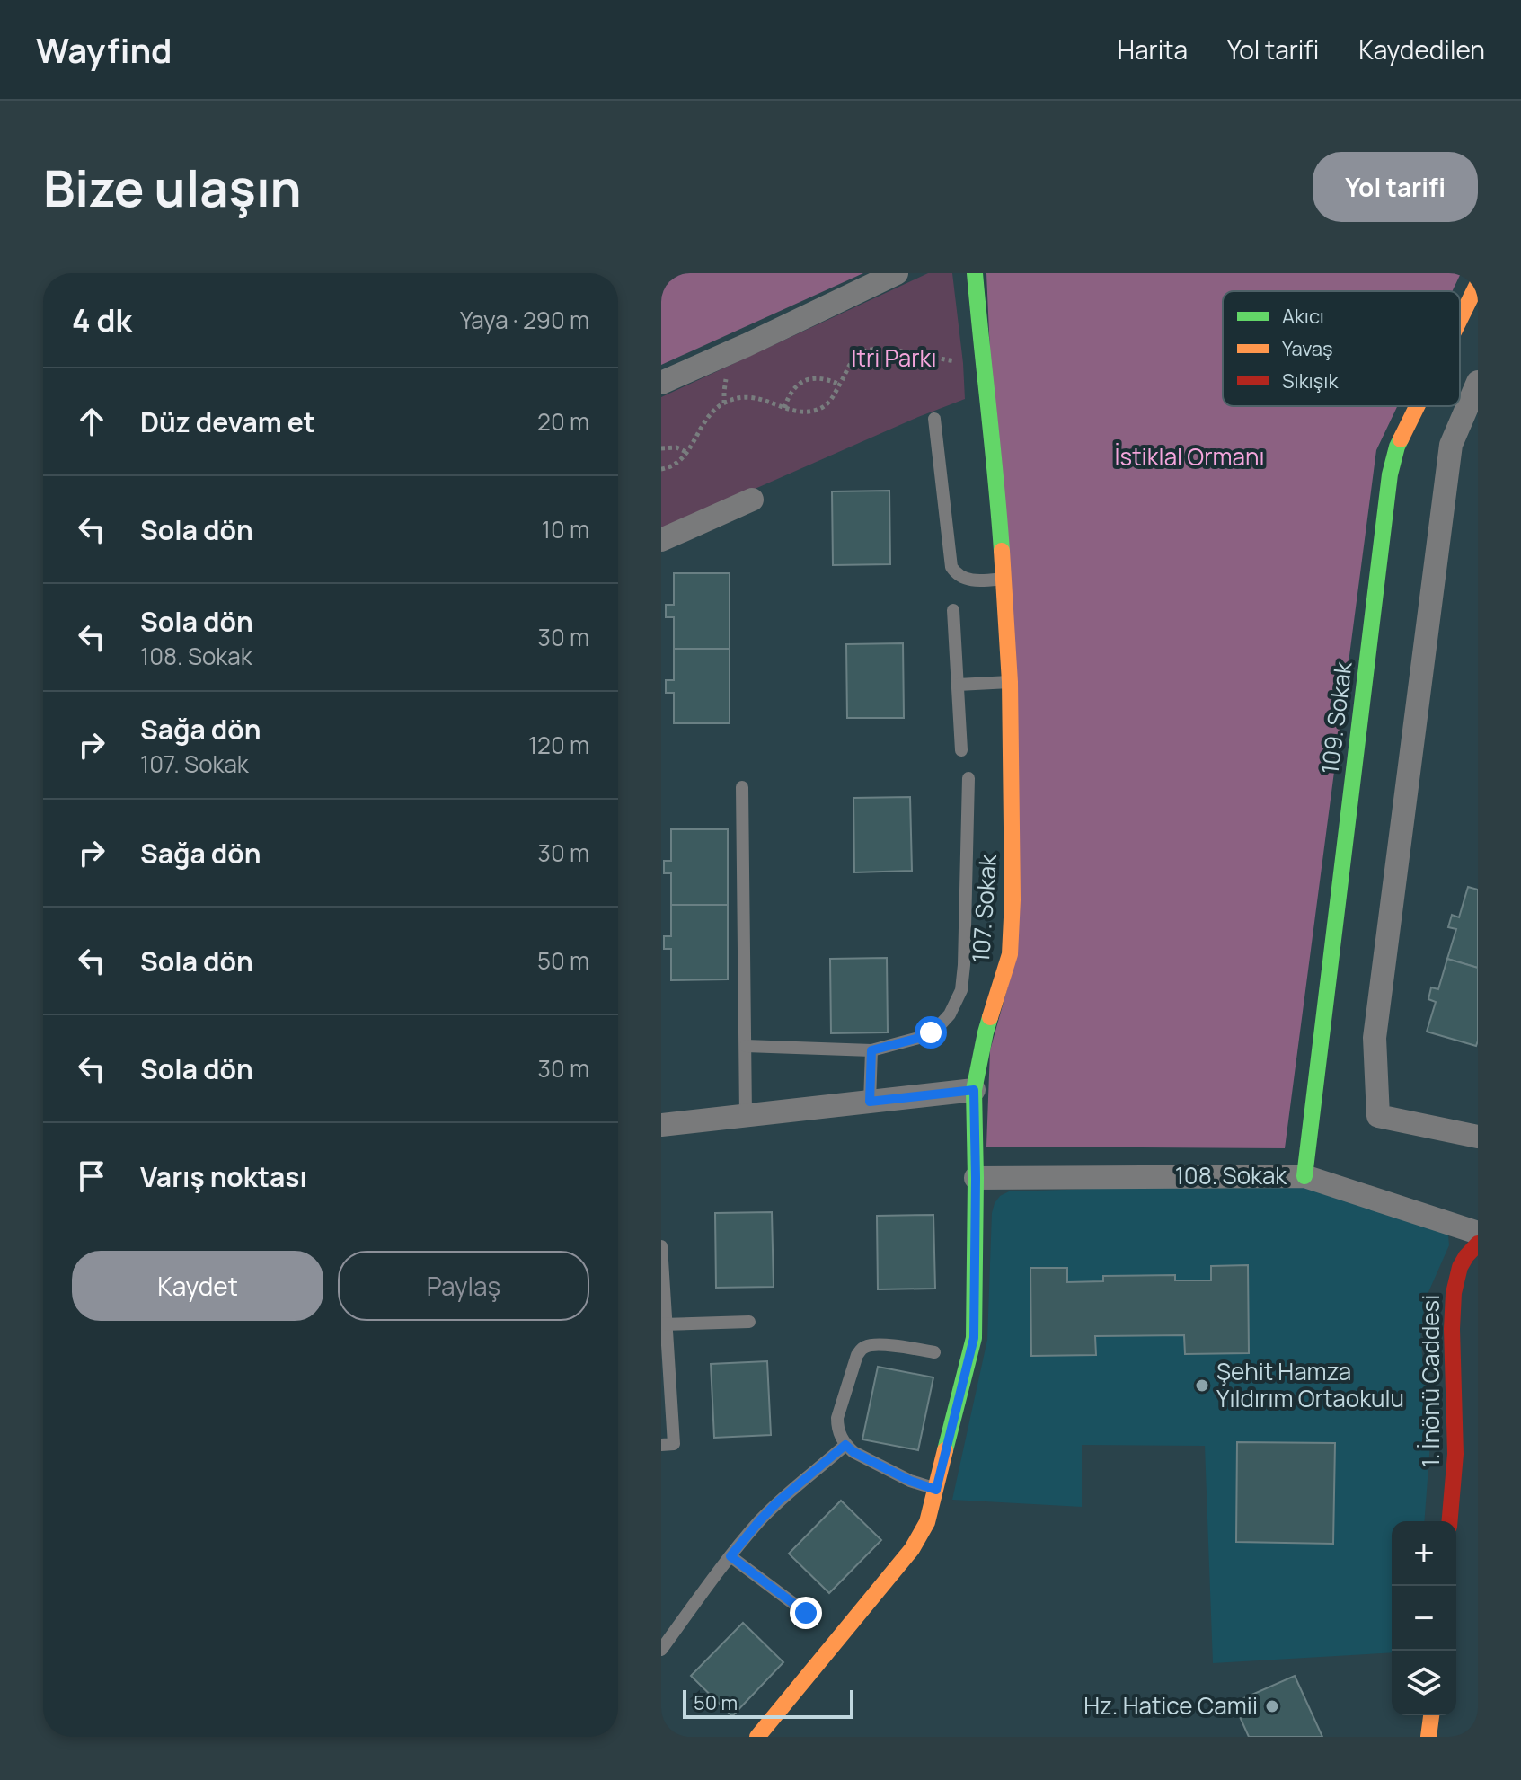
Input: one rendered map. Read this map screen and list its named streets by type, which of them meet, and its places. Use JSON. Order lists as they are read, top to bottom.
{
  "streets": {
    "street": [
      "109. Sokak",
      "107. Sokak",
      "108. Sokak",
      "1. İnönü Caddesi"
    ]
  },
  "crossings": [
    ["109. Sokak", "108. Sokak"],
    ["107. Sokak", "108. Sokak"]
  ],
  "parks": ["Itri Parkı", "İstiklal Ormanı"],
  "places": ["Şehit Hamza Yıldırım Ortaokulu", "Hz. Hatice Camii"],
  "legend": ["Akıcı", "Yavaş", "Sıkışık"],
  "scale_bar": "50 m",
  "page": {
    "header": "Wayfind",
    "nav": ["Harita", "Yol tarifi", "Kaydedilen"],
    "buttons": [
      "Yol tarifi",
      ["Kaydet", "Paylaş"]
    ],
    "title": "Bize ulaşın",
    "heading": ["4 dk", "Yaya · 290 m"],
    "list": [
      ["Düz devam et", "20 m"],
      ["Sola dön", "10 m"],
      ["Sola dön", "108. Sokak", "30 m"],
      ["Sağa dön", "107. Sokak", "120 m"],
      ["Sağa dön", "30 m"],
      ["Sola dön", "50 m"],
      ["Sola dön", "30 m"],
      "Varış noktası"
    ],
    "map_buttons": ["+", "−"],
    "scale": "50 m"
  }
}
